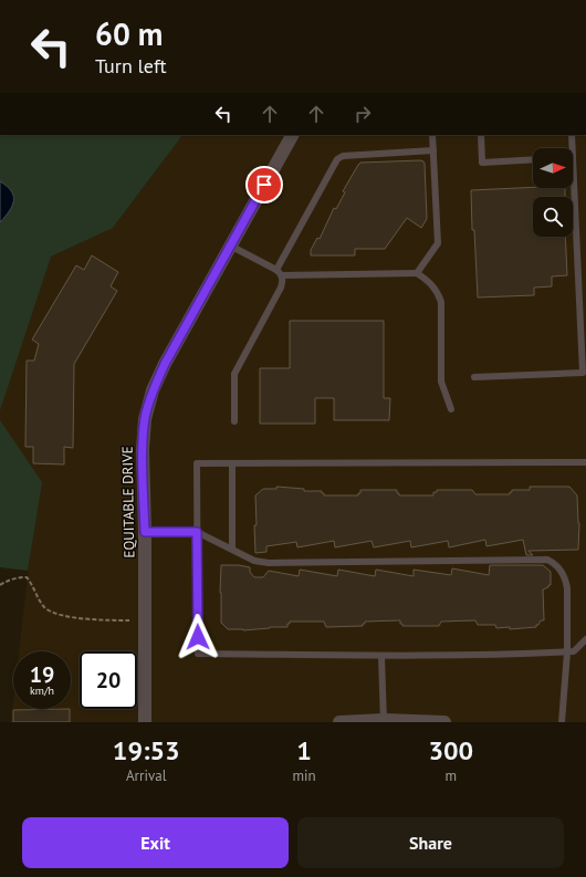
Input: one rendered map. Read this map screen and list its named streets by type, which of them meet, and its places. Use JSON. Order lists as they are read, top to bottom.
{
  "streets": {
    "street": ["EQUITABLE DRIVE"]
  },
  "north": "right",
  "page": {
    "turn": ["60 m", "Turn left"],
    "speed": "19 km/h",
    "limit": "20",
    "eta": [
      "19:53",
      "Arrival",
      "1",
      "min",
      "300",
      "m"
    ],
    "buttons": ["Exit", "Share"]
  }
}
